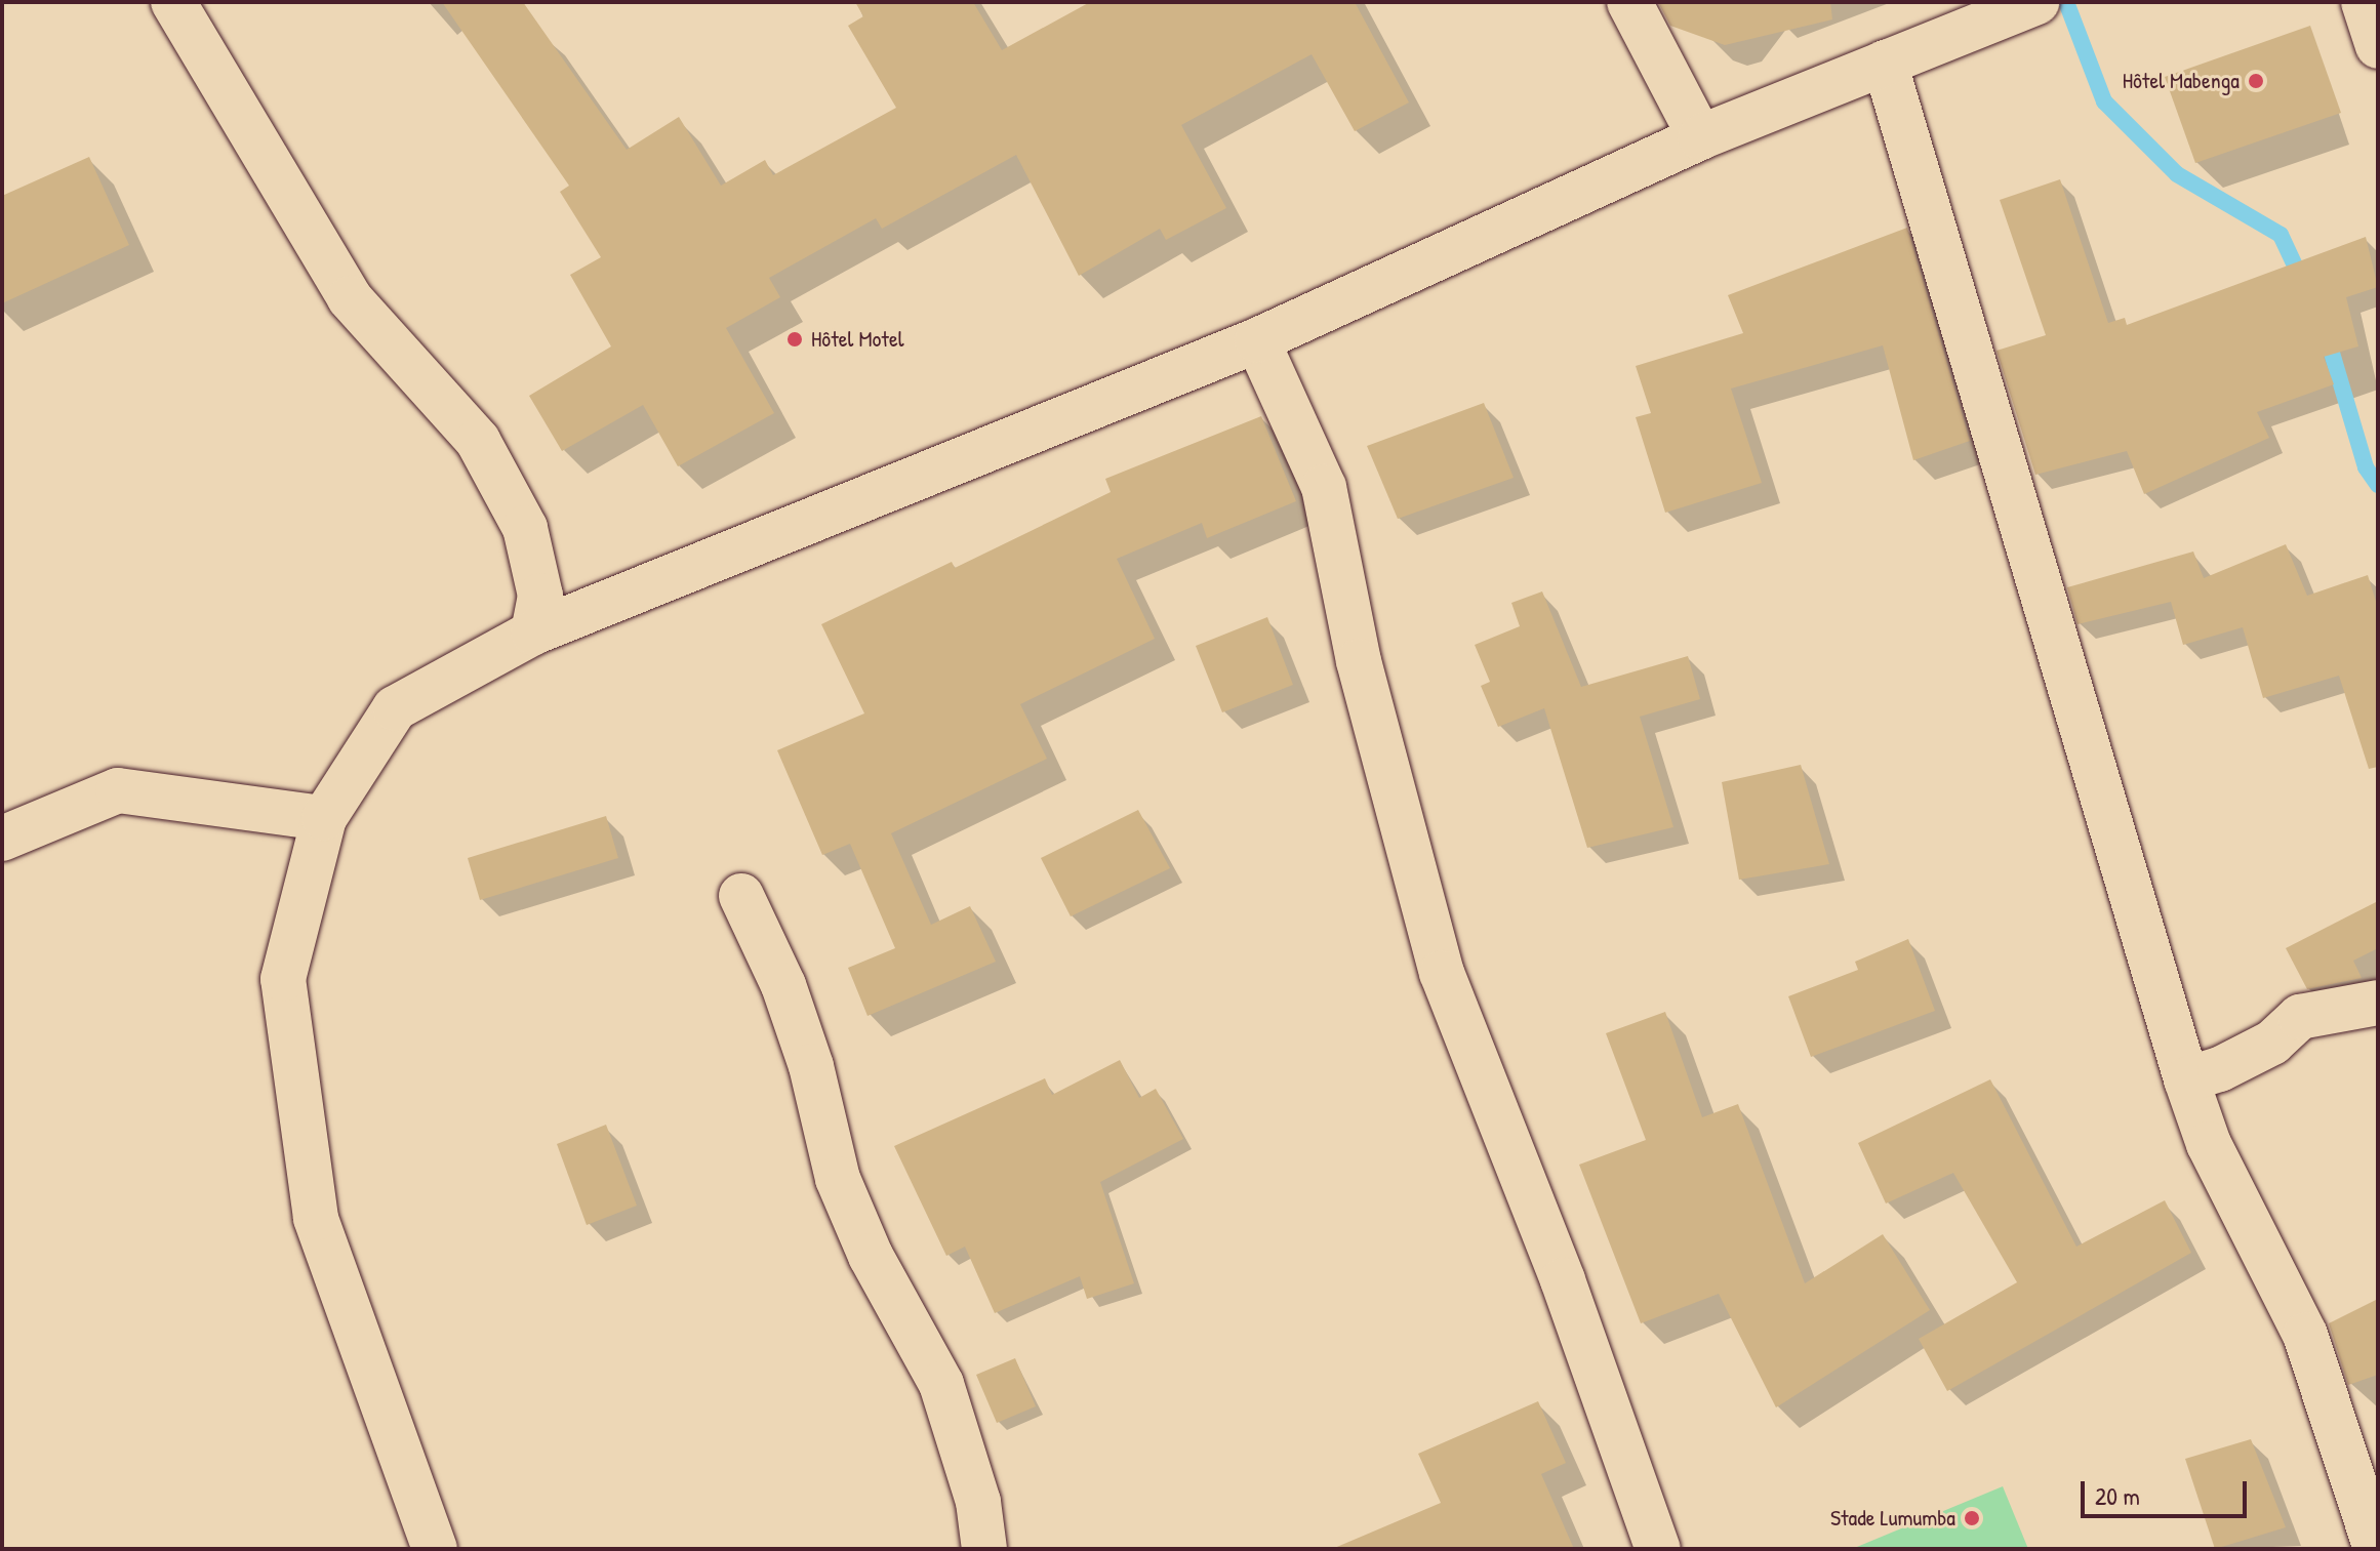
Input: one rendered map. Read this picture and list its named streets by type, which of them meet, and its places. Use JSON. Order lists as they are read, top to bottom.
{
  "places": ["Hôtel Mabenga", "Hôtel Motel", "Stade Lumumba"],
  "scale_bar": "20 m"
}
